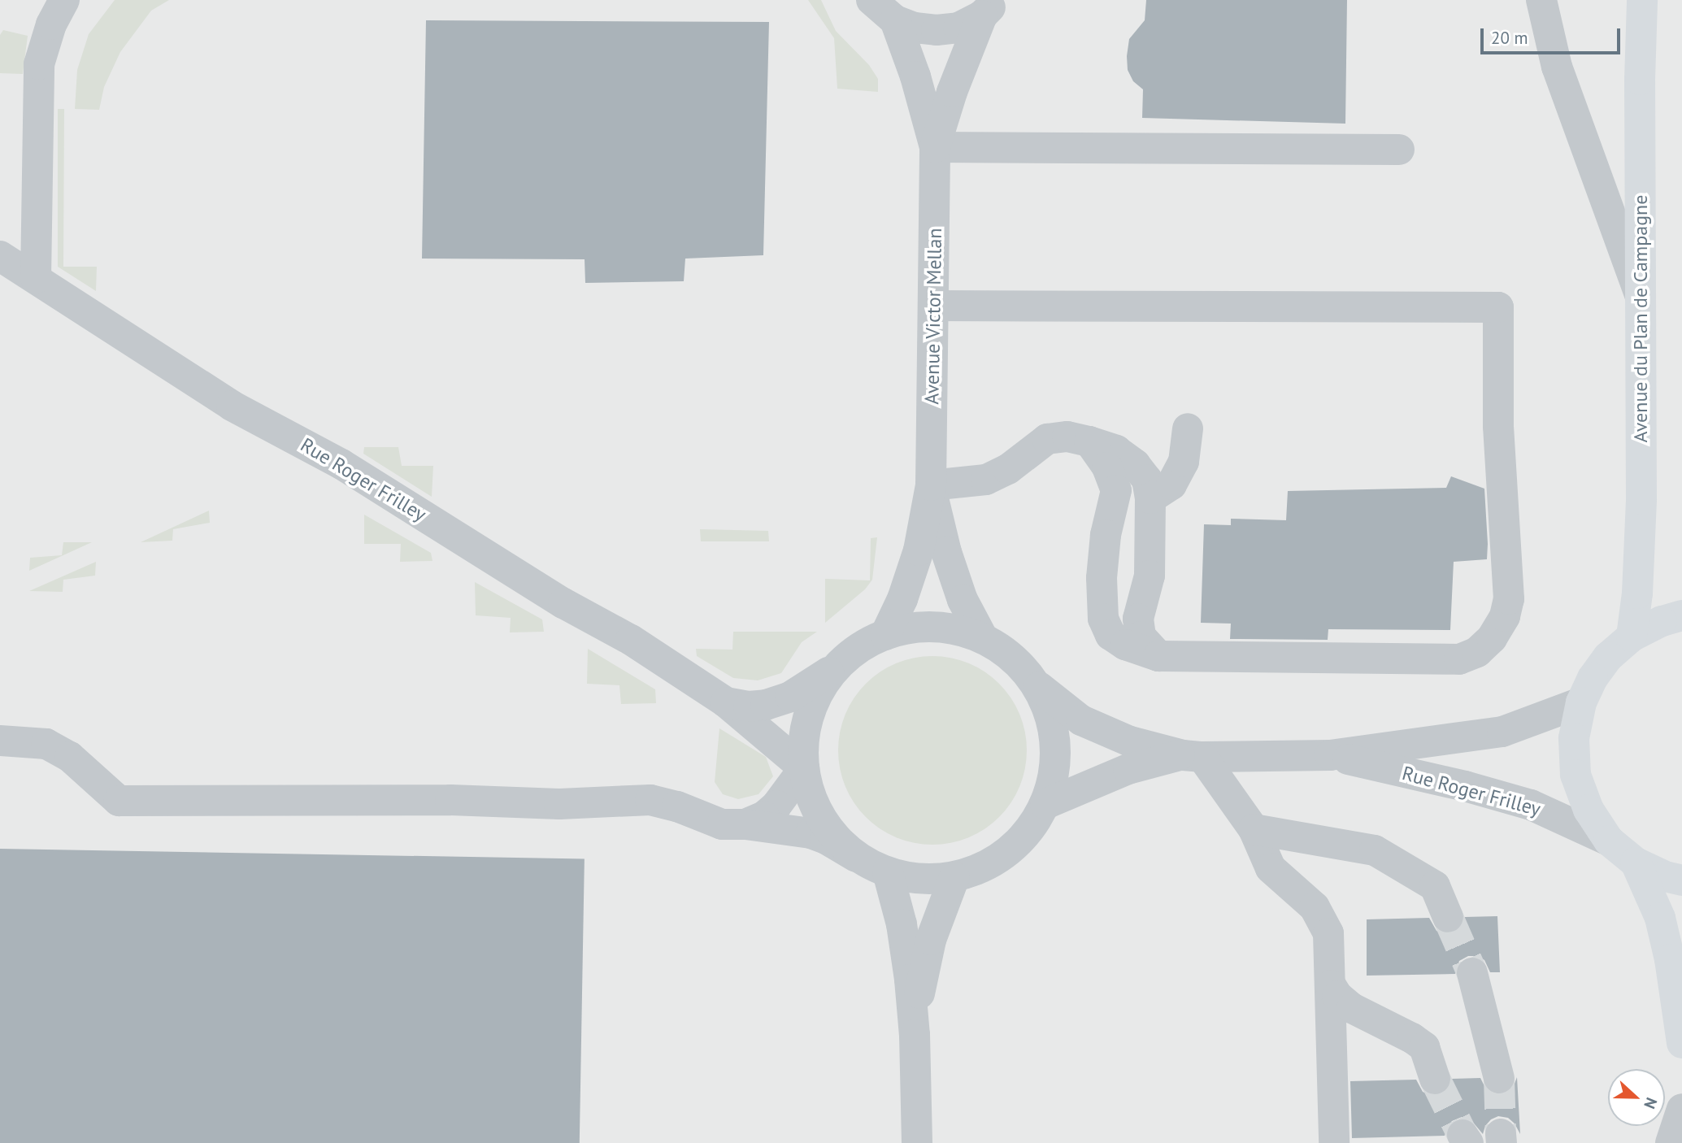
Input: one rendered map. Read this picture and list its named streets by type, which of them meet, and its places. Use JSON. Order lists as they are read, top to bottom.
{
  "streets": {
    "main road": ["Avenue du Plan de Campagne"],
    "street": ["Avenue Victor Mellan", "Rue Roger Frilley"]
  },
  "crossings": [
    ["Avenue Victor Mellan", "Rue Roger Frilley"]
  ],
  "scale_bar": "20 m",
  "north": "right"
}
